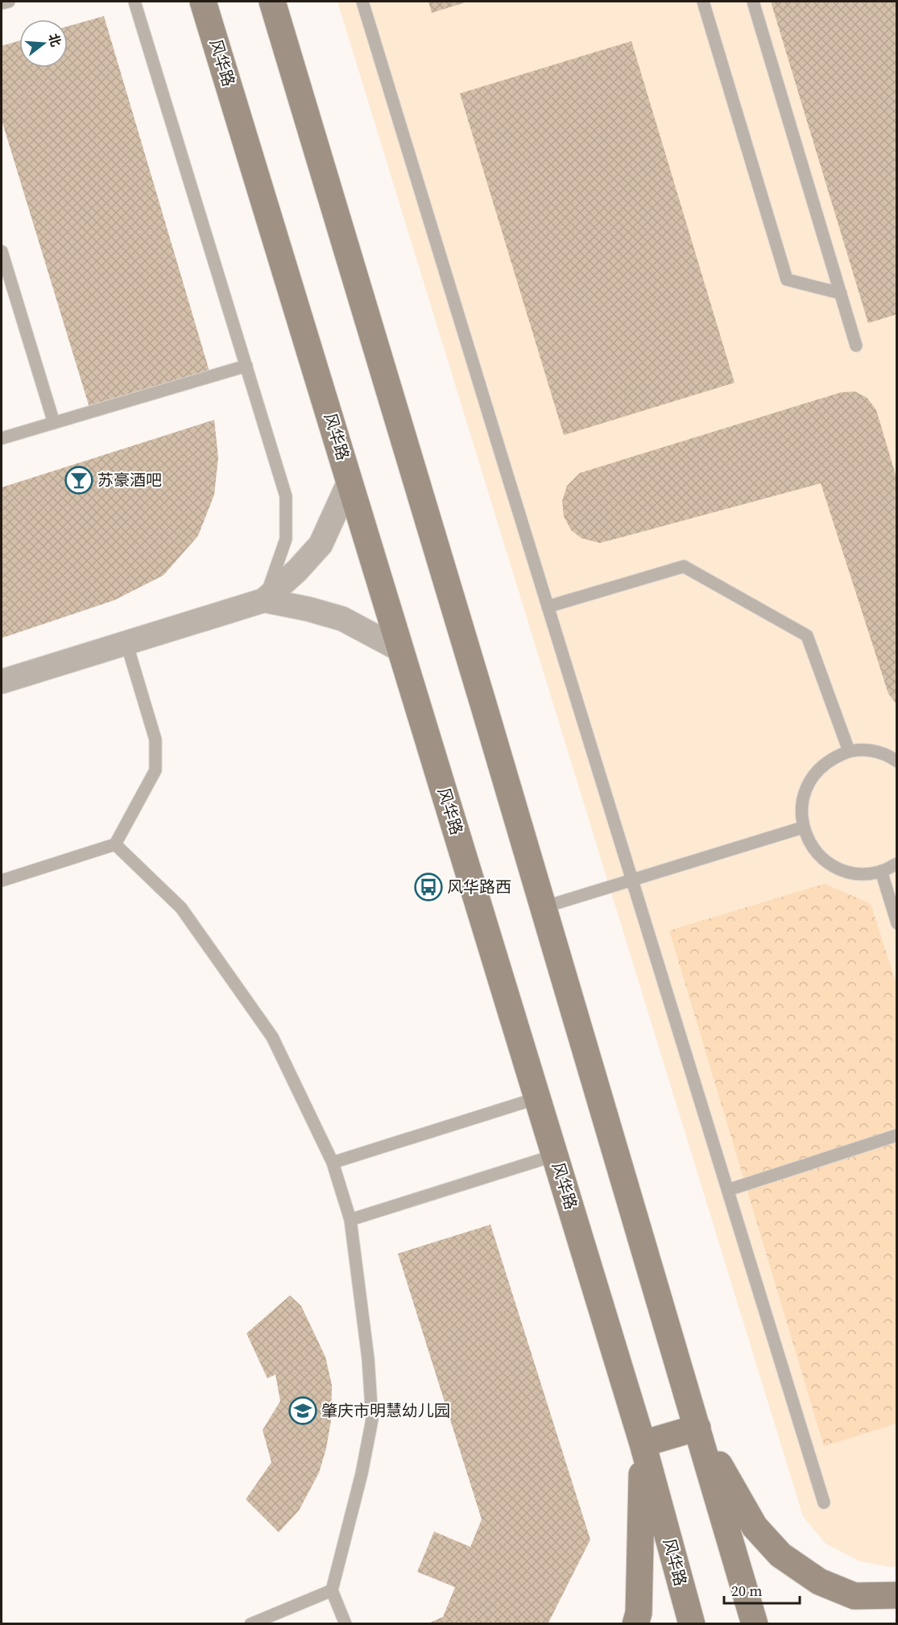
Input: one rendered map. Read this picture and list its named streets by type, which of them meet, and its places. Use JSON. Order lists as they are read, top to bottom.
{
  "streets": {
    "main road": ["风华路"]
  },
  "places": {
    "bar": ["苏豪酒吧"],
    "bus stop": ["风华路西"],
    "school or university": ["肇庆市明慧幼儿园"]
  },
  "scale_bar": "20 m",
  "north": "right"
}
